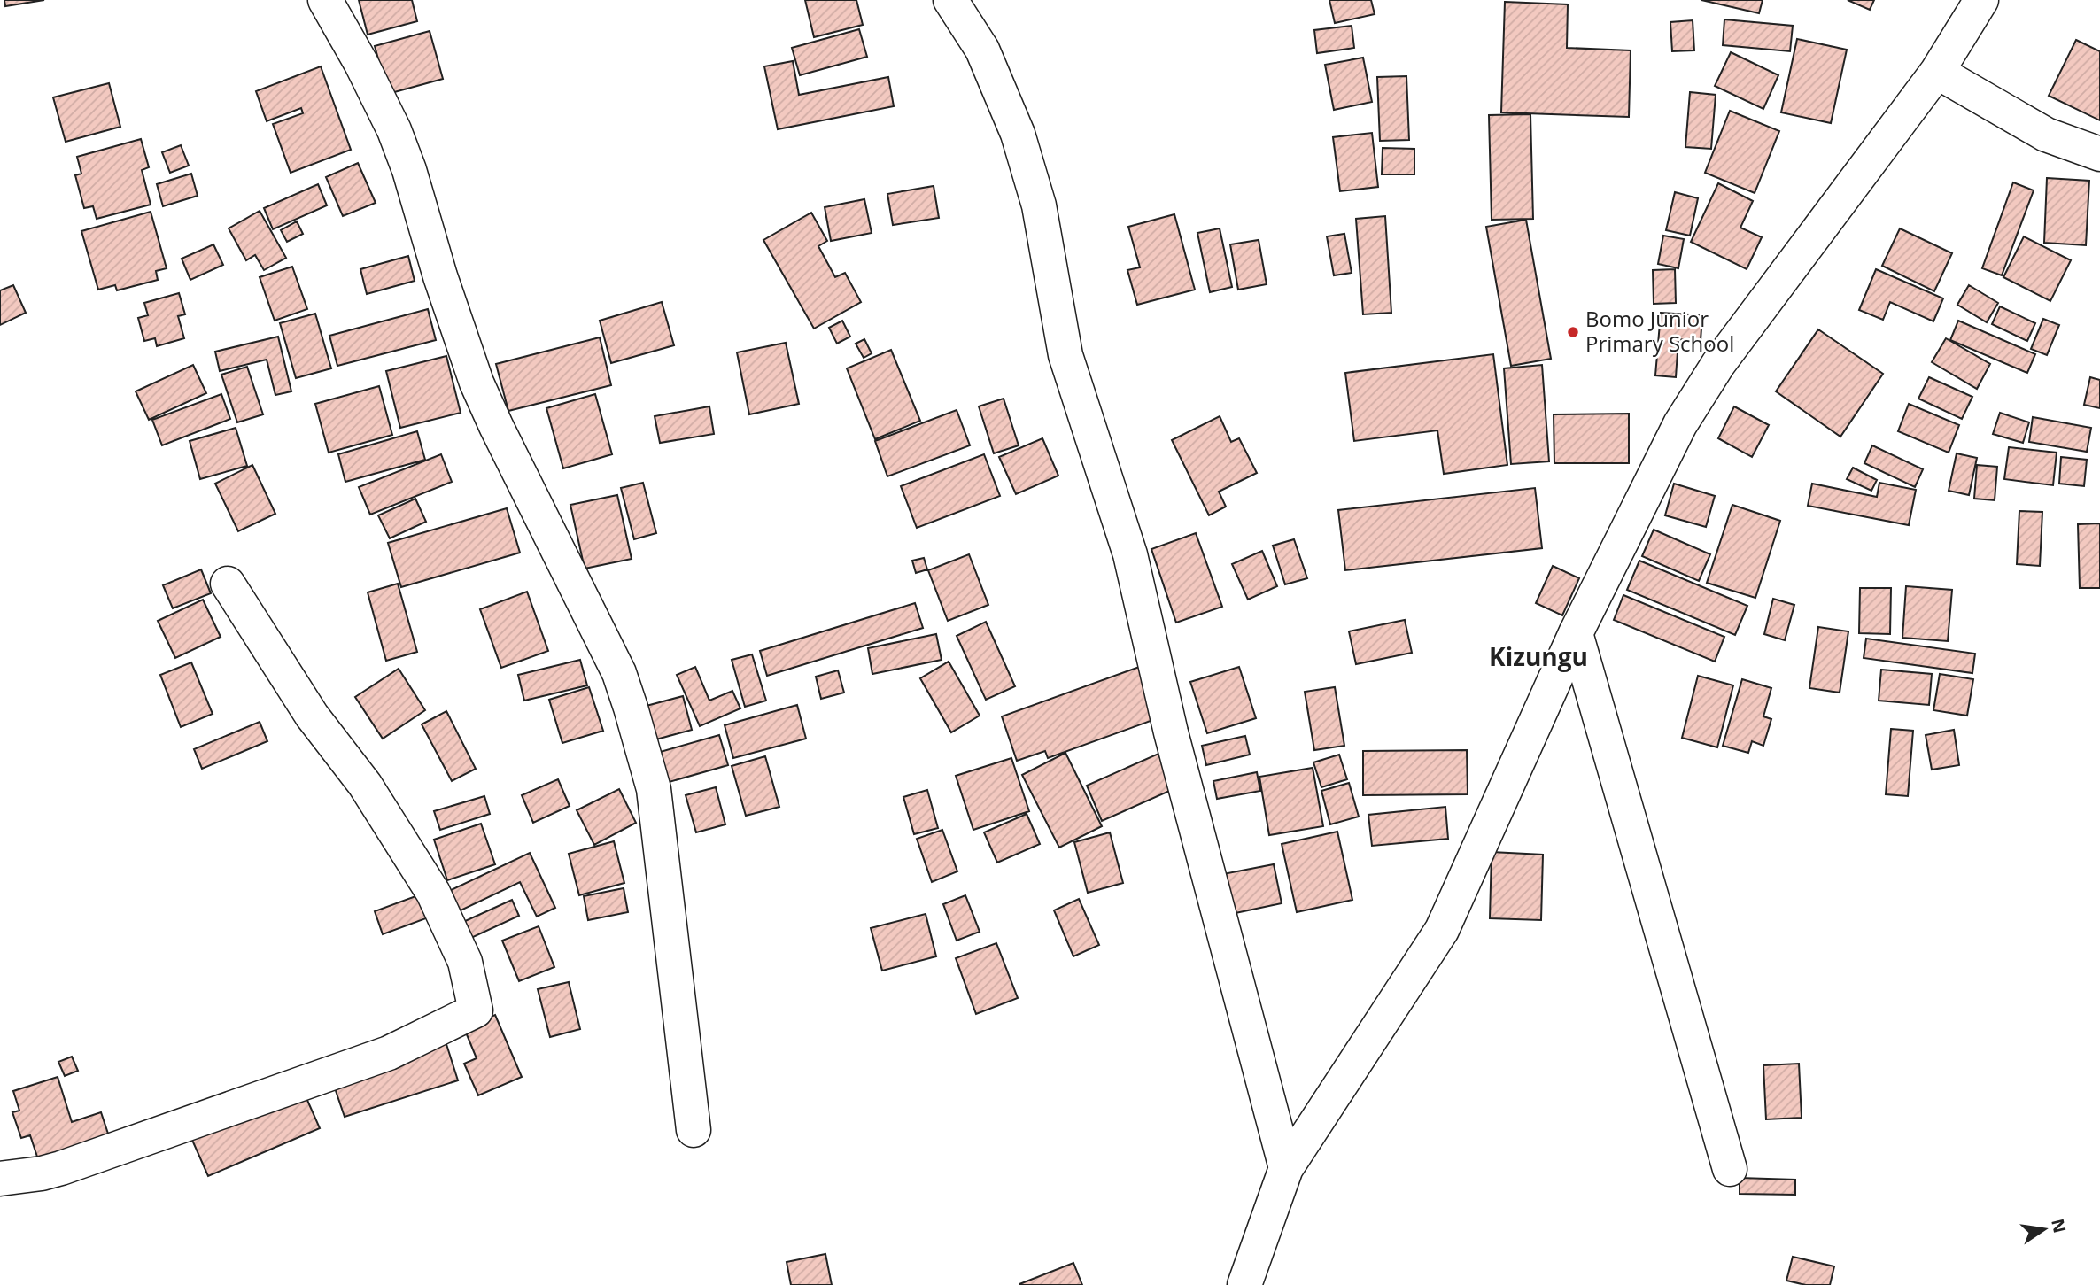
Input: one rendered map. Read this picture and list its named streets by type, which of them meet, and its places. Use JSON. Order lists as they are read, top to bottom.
{
  "districts": ["Kizungu"],
  "places": ["Bomo Junior Primary School"],
  "north": "right"
}
